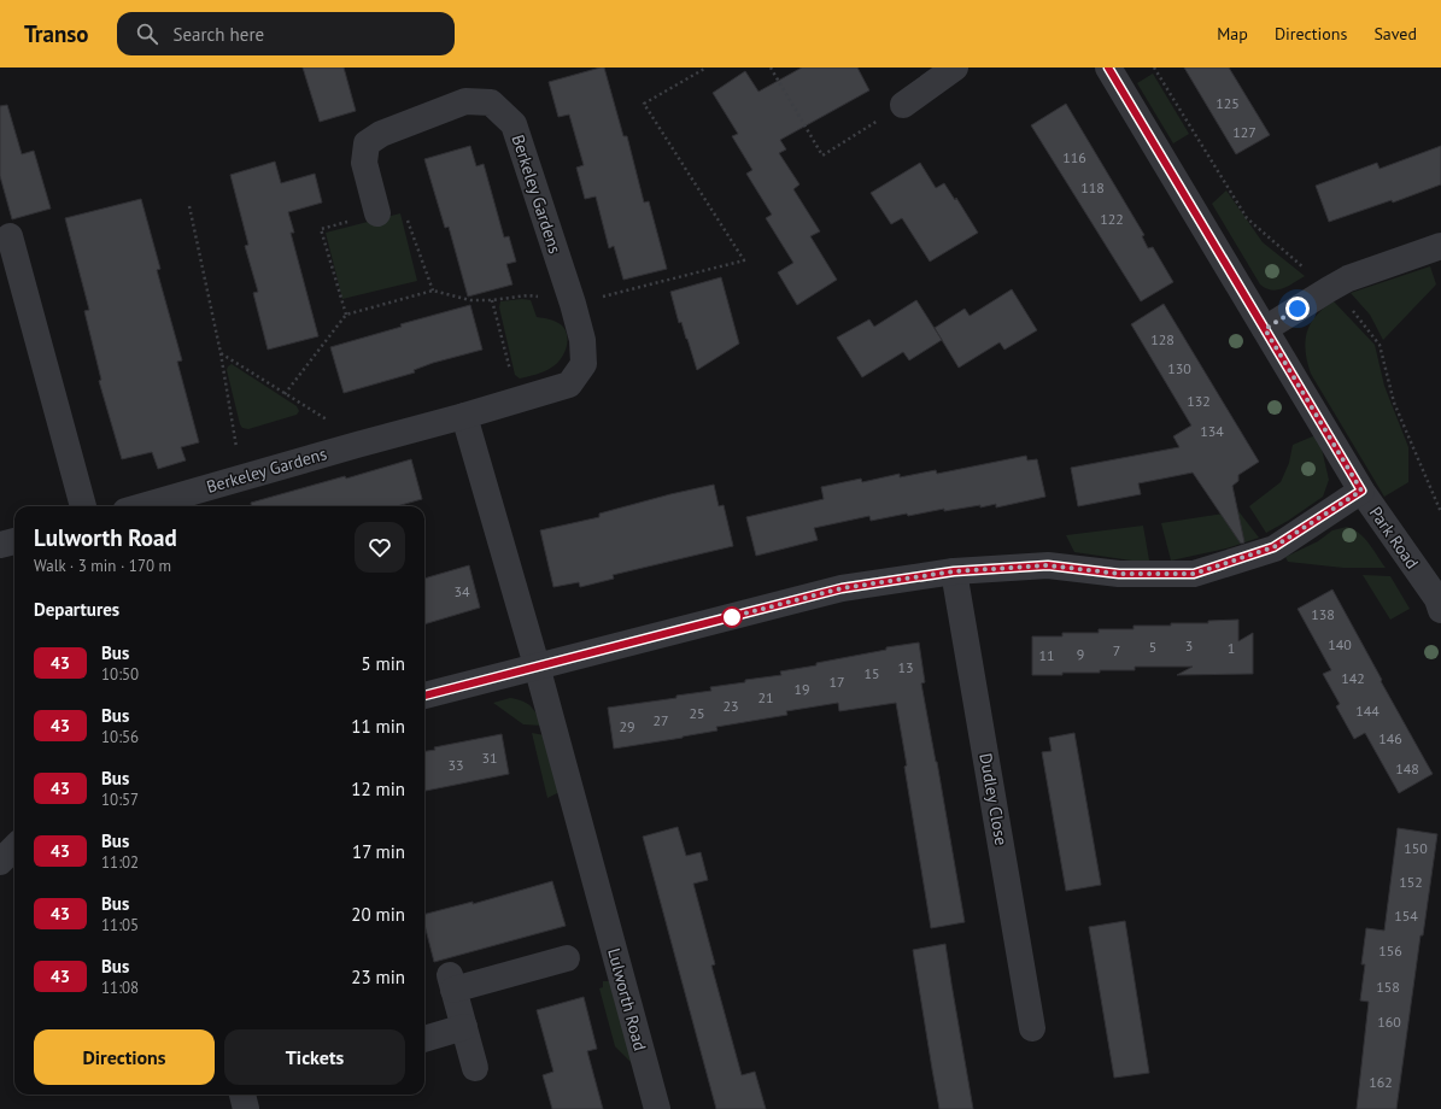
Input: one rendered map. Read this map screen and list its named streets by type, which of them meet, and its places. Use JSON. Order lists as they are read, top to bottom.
{
  "streets": {
    "street": [
      "Berkeley Gardens",
      "Park Road",
      "Dudley Close",
      "Lulworth Road"
    ]
  },
  "lines": ["bus line 43"],
  "house_numbers": [
    "125",
    "127",
    "116",
    "118",
    "122",
    "128",
    "130",
    "132",
    "134",
    "34",
    "138",
    "140",
    "3",
    "5",
    "1",
    "7",
    "9",
    "11",
    "13",
    "15",
    "142",
    "17",
    "19",
    "21",
    "23",
    "144",
    "25",
    "27",
    "29",
    "146",
    "31",
    "33",
    "148",
    "150",
    "152",
    "154",
    "156",
    "158",
    "160",
    "162"
  ],
  "page": {
    "header": "Transo",
    "search": "Search here",
    "nav": ["Map", "Directions", "Saved"],
    "heading": [
      ["Lulworth Road", "Walk · 3 min · 170 m"],
      "Departures"
    ],
    "list": [
      {
        "mark": "43",
        "name": "Bus",
        "note": "10:50",
        "value": "5 min"
      },
      {
        "mark": "43",
        "name": "Bus",
        "note": "10:56",
        "value": "11 min"
      },
      {
        "mark": "43",
        "name": "Bus",
        "note": "10:57",
        "value": "12 min"
      },
      {
        "mark": "43",
        "name": "Bus",
        "note": "11:02",
        "value": "17 min"
      },
      {
        "mark": "43",
        "name": "Bus",
        "note": "11:05",
        "value": "20 min"
      },
      {
        "mark": "43",
        "name": "Bus",
        "note": "11:08",
        "value": "23 min"
      }
    ],
    "buttons": ["Directions", "Tickets"]
  }
}
